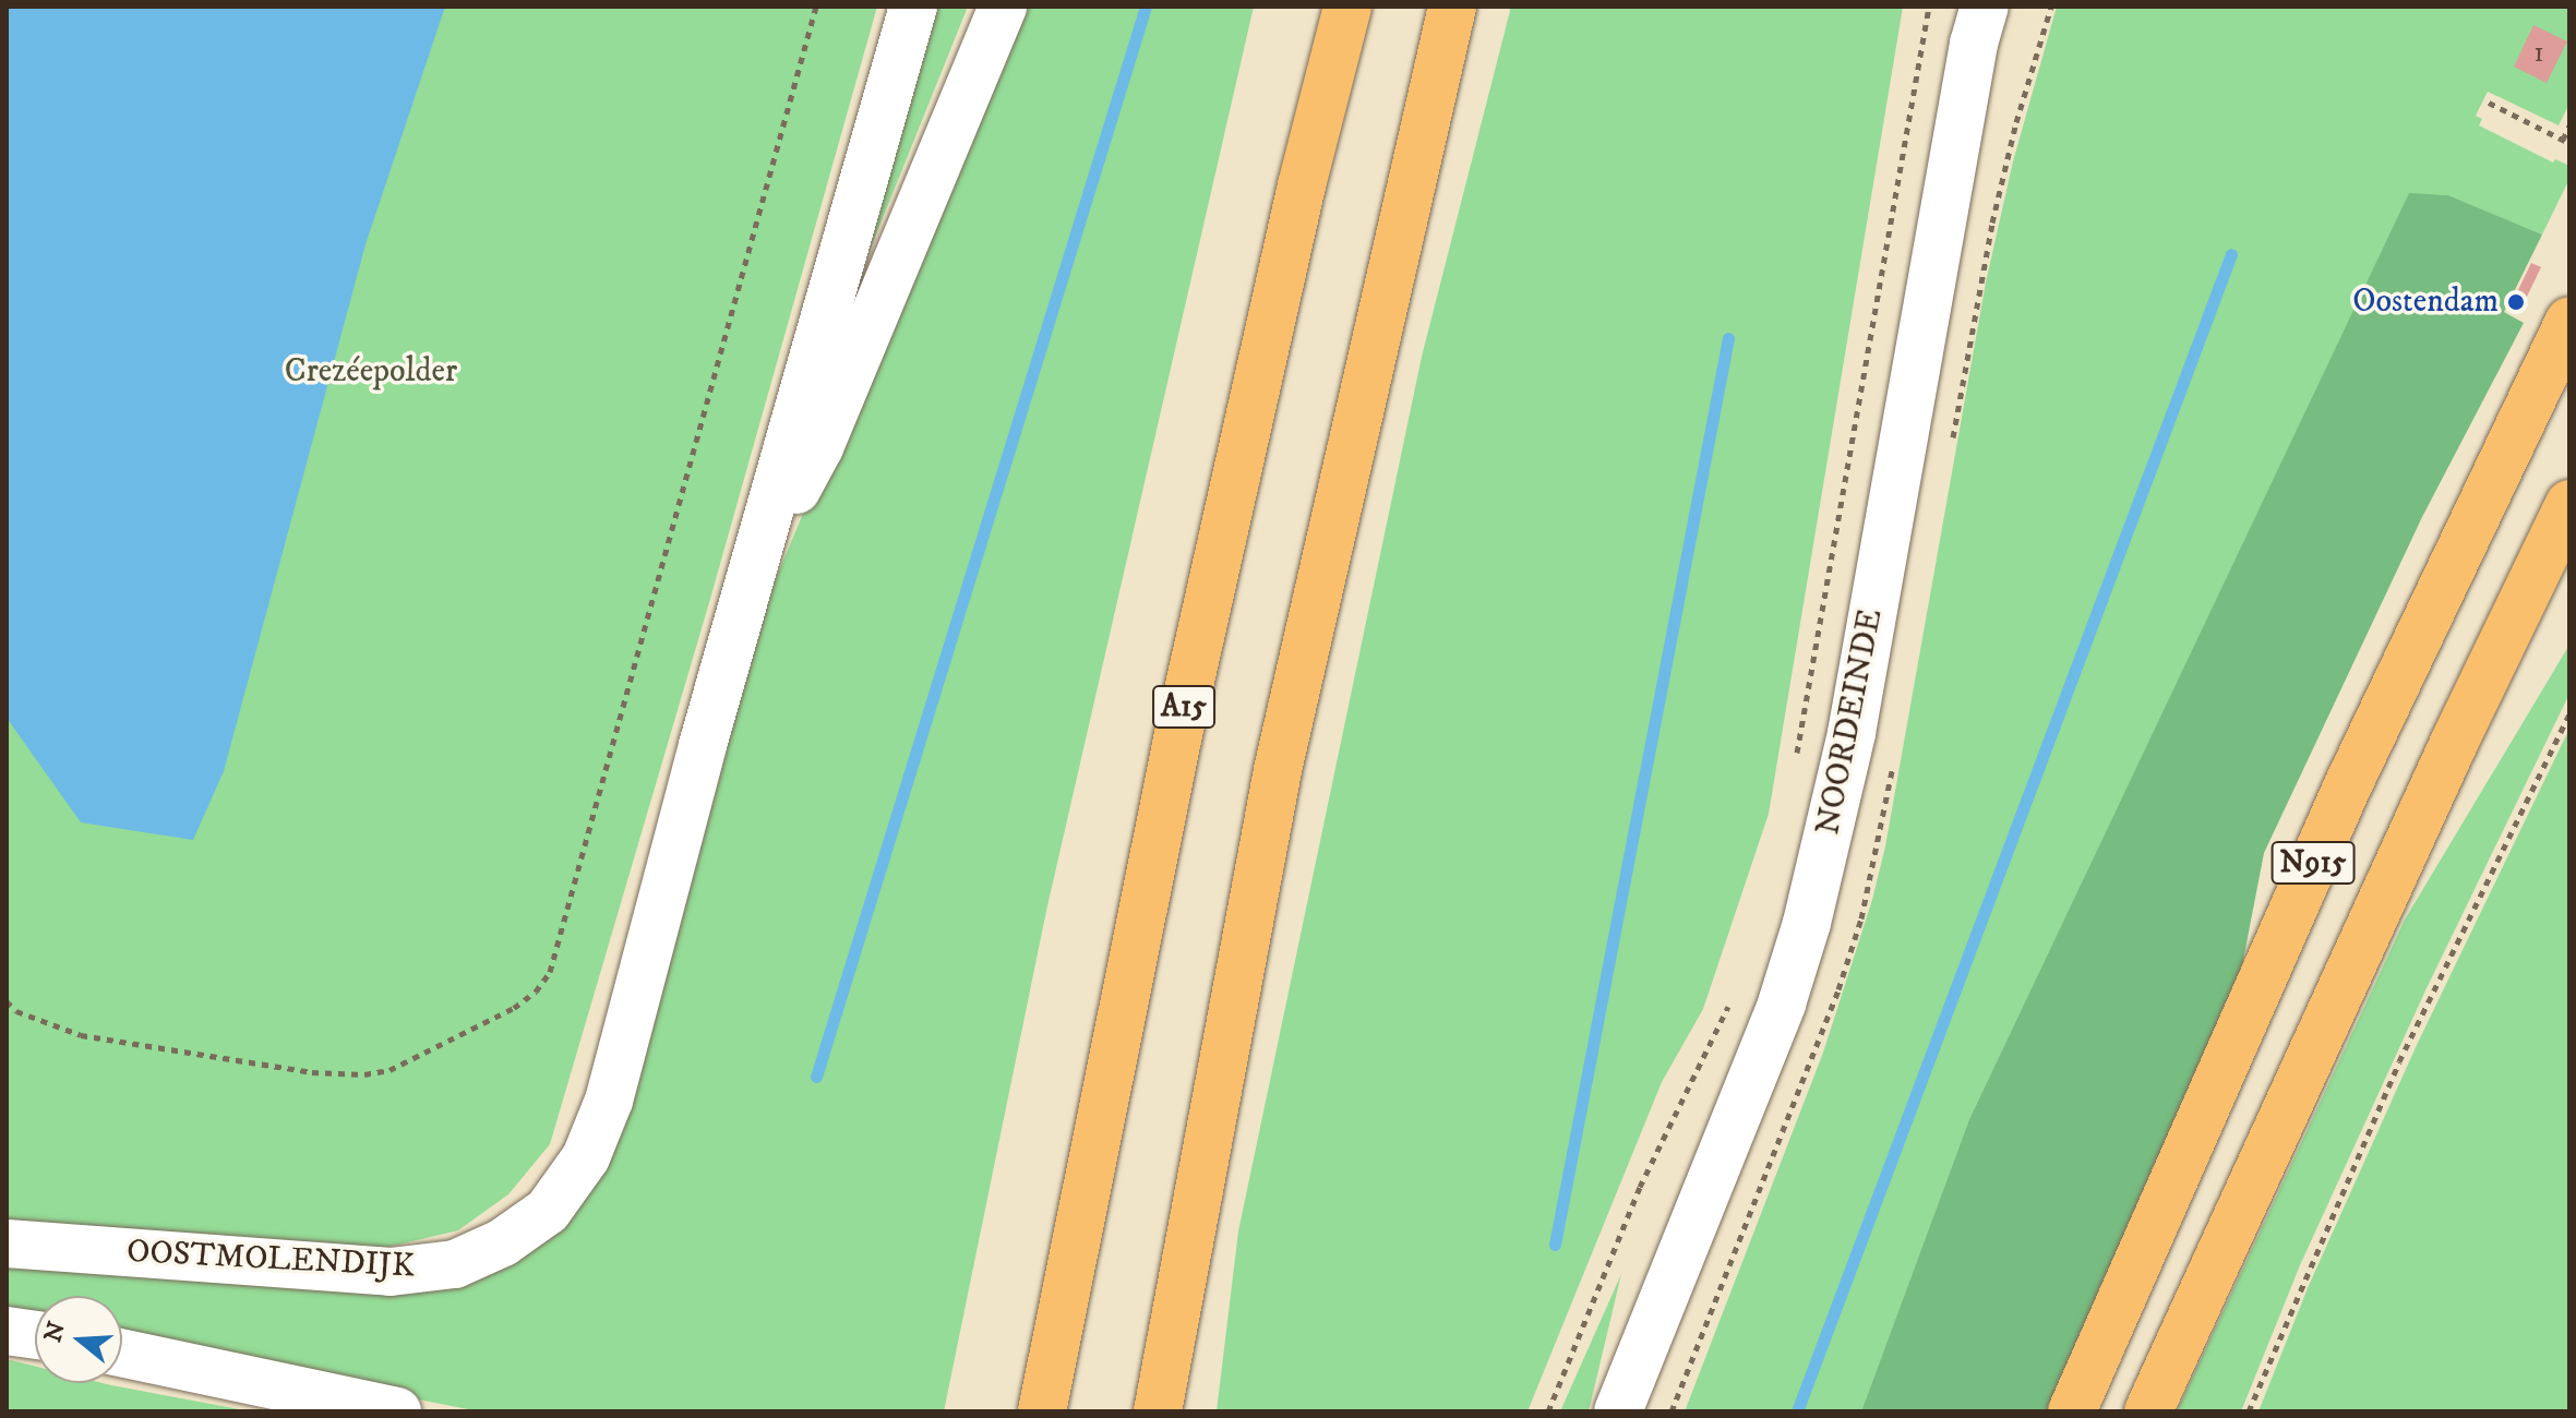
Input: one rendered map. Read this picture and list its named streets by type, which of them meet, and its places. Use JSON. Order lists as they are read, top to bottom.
{
  "streets": {
    "main road": ["A15", "N915"],
    "street": ["NOORDEINDE", "OOSTMOLENDIJK"]
  },
  "parks": ["Crezéepolder"],
  "places": ["Oostendam"],
  "house_numbers": ["1"],
  "north": "left"
}
